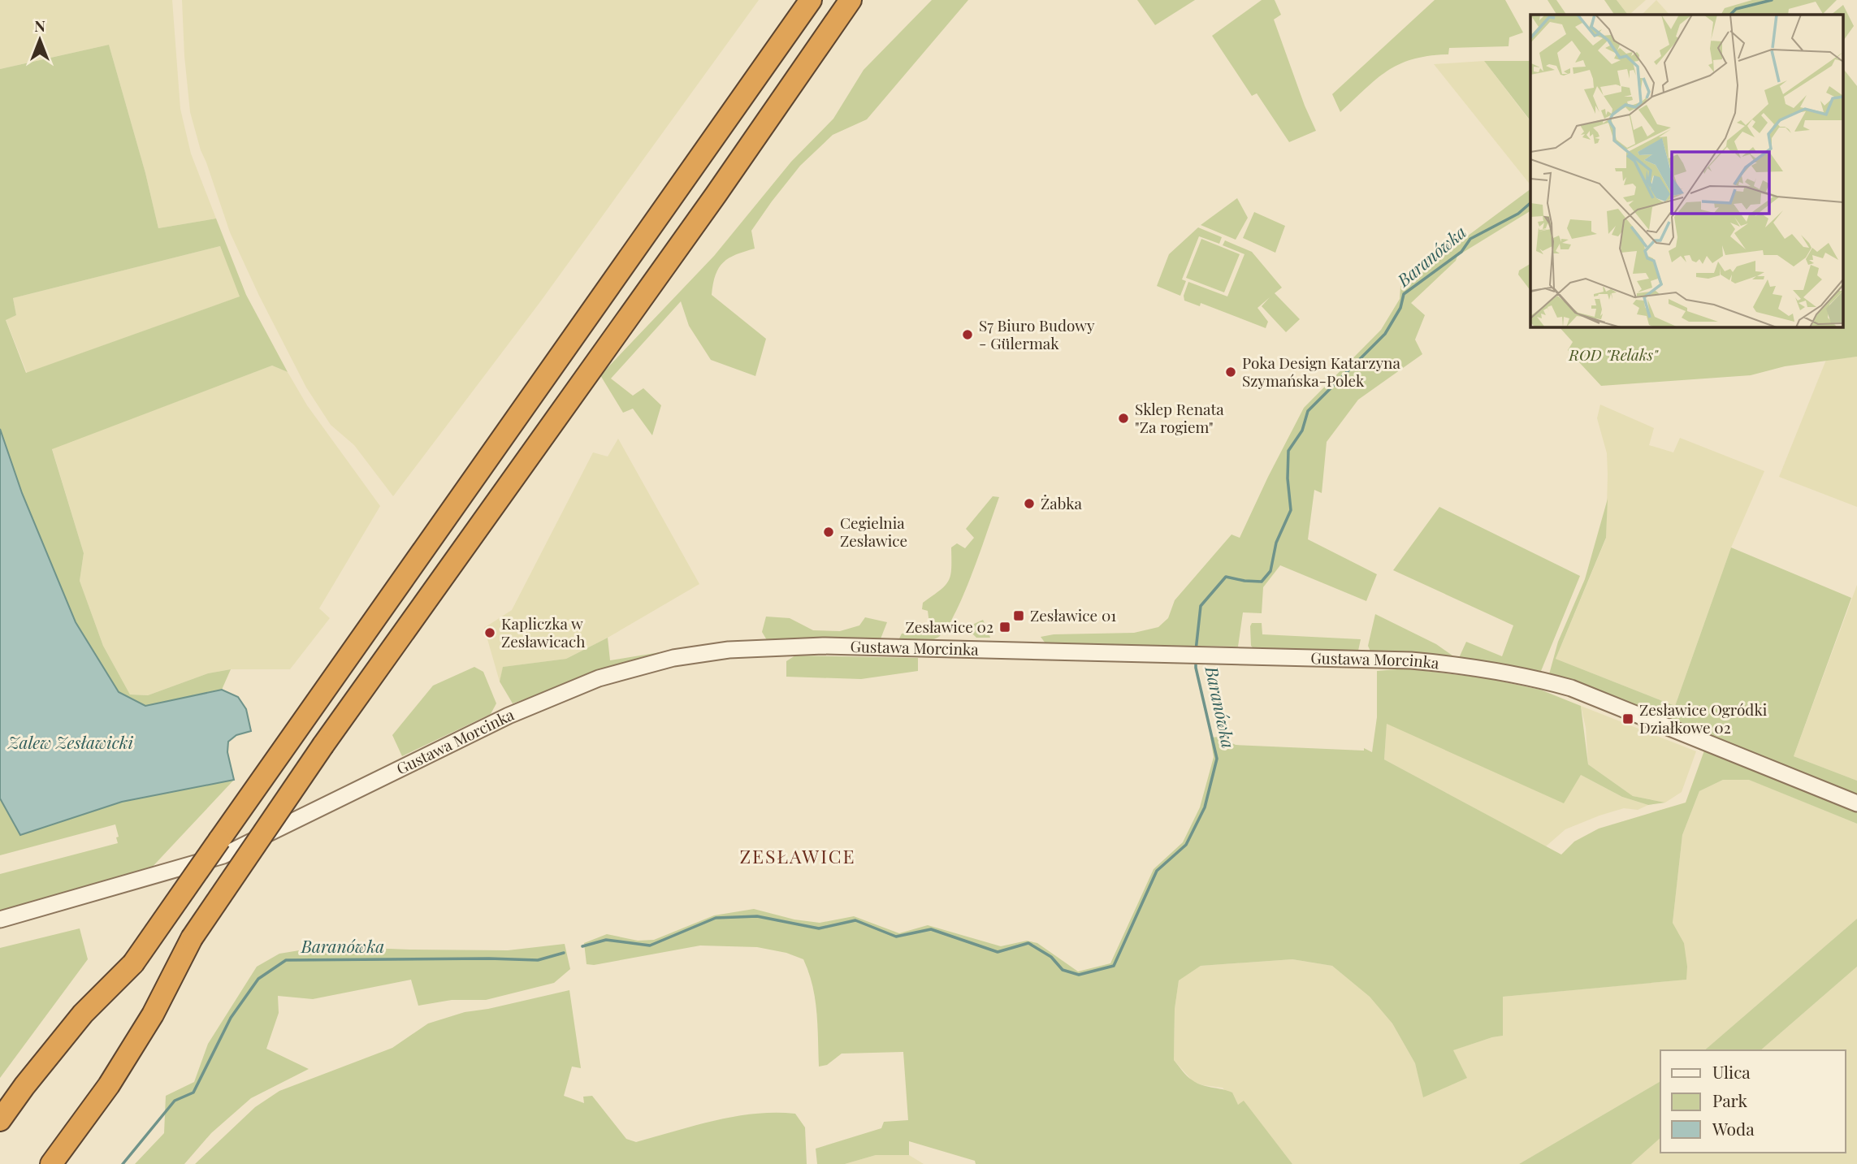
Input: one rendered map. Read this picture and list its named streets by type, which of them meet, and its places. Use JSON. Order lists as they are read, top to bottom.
{
  "streets": {
    "street": ["Gustawa Morcinka"]
  },
  "districts": ["ZESŁAWICE"],
  "water": ["Baranówka", "Zalew Zesławicki"],
  "parks": ["ROD \"Relaks\""],
  "places": {
    "other": [
      "S7 Biuro Budowy - Gülermak",
      "Poka Design Katarzyna Szymańska-Polek",
      "Sklep Renata \"Za rogiem\"",
      "Żabka",
      "Cegielnia Zesławice",
      "Kapliczka w Zesławicach"
    ],
    "transit": ["Zesławice 01", "Zesławice 02", "Zesławice Ogródki Działkowe 02"]
  },
  "legend": ["Ulica", "Park", "Woda"],
  "north": "top"
}
